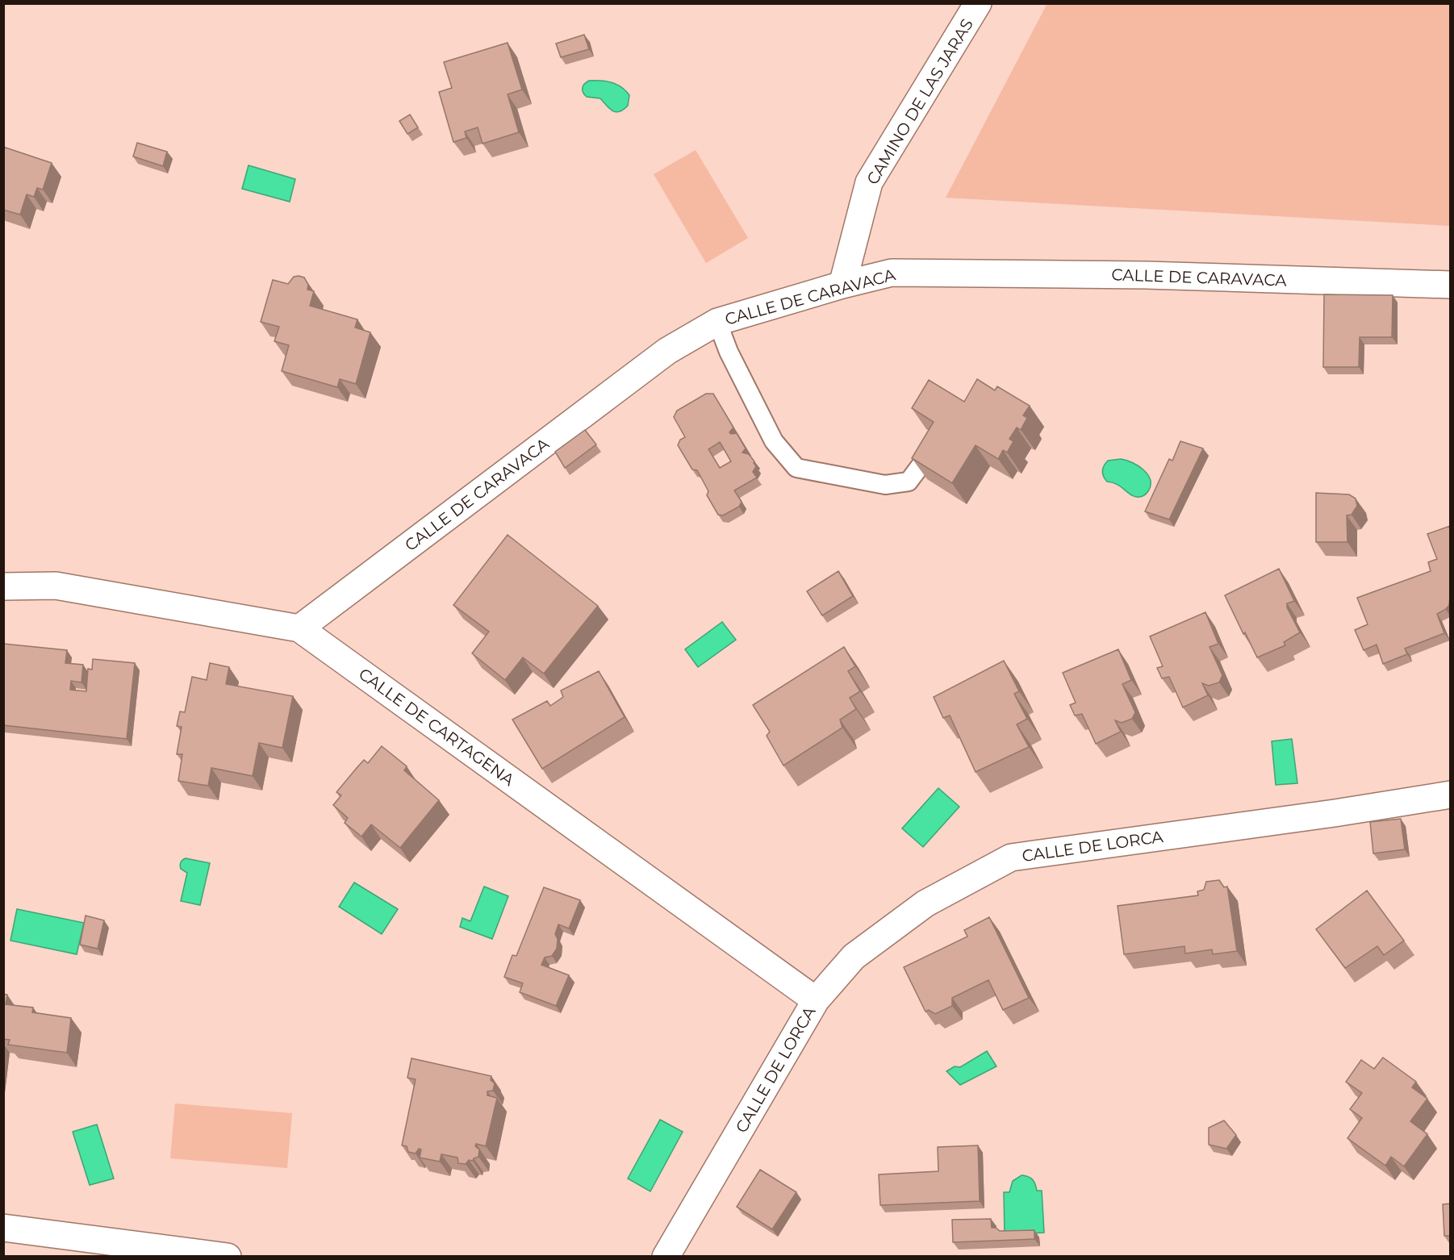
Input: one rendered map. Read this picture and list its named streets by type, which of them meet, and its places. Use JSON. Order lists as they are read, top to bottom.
{
  "streets": {
    "street": [
      "CAMINO DE LAS JARAS",
      "CALLE DE CARAVACA",
      "CALLE DE CARTAGENA",
      "CALLE DE LORCA"
    ]
  },
  "crossings": [
    ["CAMINO DE LAS JARAS", "CALLE DE CARAVACA"],
    ["CALLE DE CARAVACA", "CALLE DE CARTAGENA"],
    ["CALLE DE CARTAGENA", "CALLE DE LORCA"]
  ]
}
